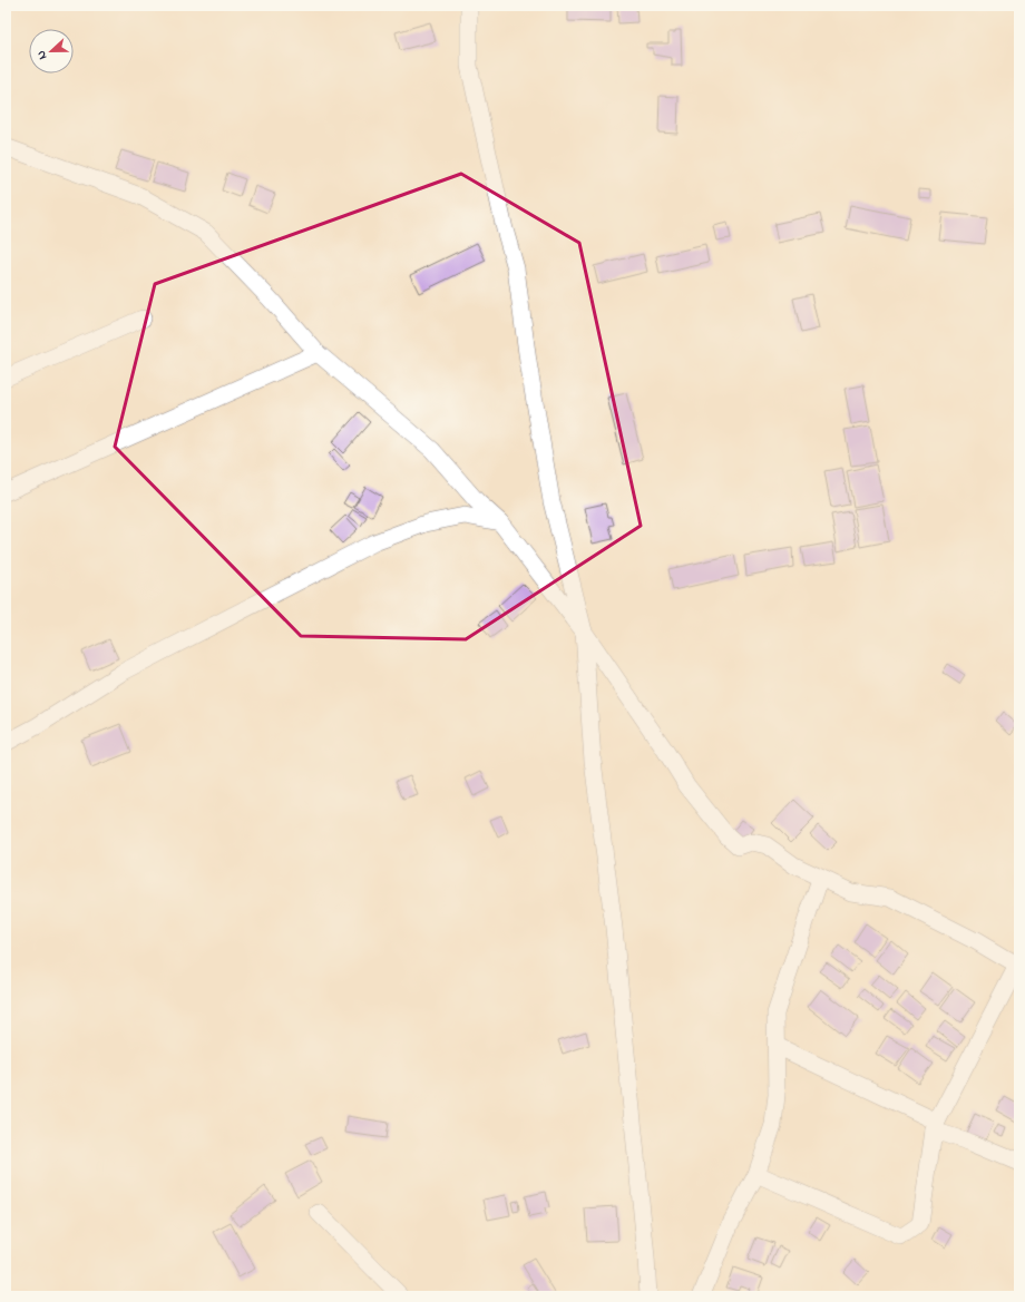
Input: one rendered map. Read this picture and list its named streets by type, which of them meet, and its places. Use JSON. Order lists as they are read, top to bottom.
{
  "north": "left"
}
